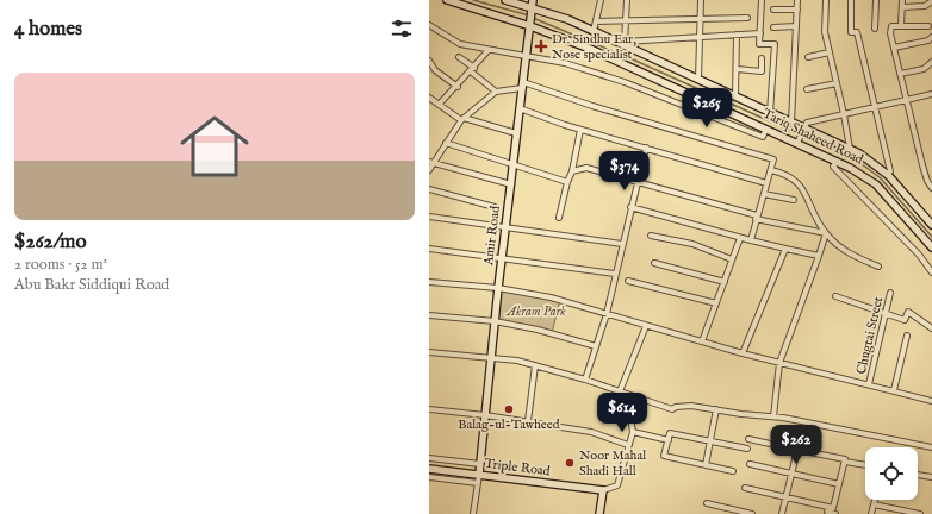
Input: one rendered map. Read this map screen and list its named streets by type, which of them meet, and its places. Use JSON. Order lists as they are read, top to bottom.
{
  "streets": {
    "main road": ["Tariq Shaheed Road", "Amir Road", "Triple Road"],
    "street": ["Chugtai Street"]
  },
  "crossings": [
    ["Tariq Shaheed Road", "Amir Road"],
    ["Amir Road", "Triple Road"]
  ],
  "parks": ["Akram Park"],
  "places": {
    "health": ["Dr. Sindhu Ear, Nose specialist"],
    "other": ["Balag-ul-Tawheed", "Noor Mahal Shadi Hall"]
  },
  "page": {
    "heading": "4 homes",
    "list": [
      {
        "name": "$262/mo",
        "note": "2 rooms · 52 m² · Abu Bakr Siddiqui Road"
      }
    ],
    "price": [
      "$265",
      "$374",
      "$614",
      "$262"
    ]
  }
}
